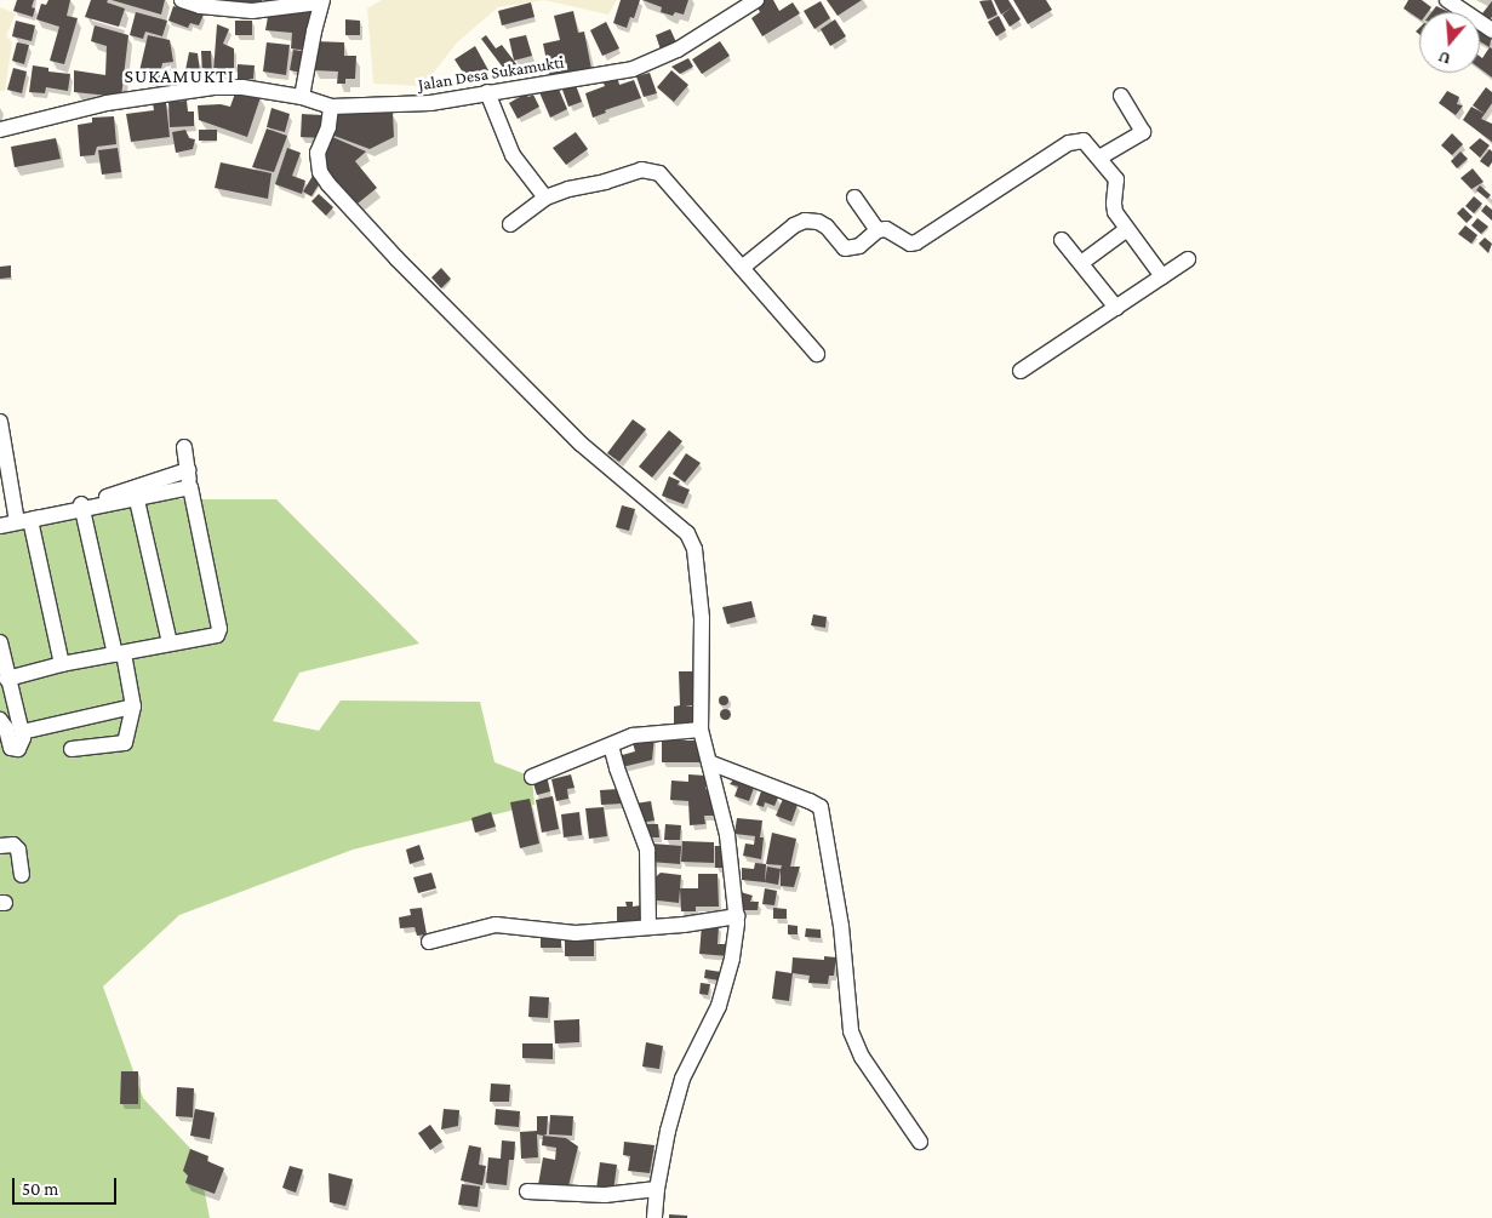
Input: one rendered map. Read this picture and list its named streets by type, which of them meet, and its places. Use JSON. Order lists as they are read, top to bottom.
{
  "streets": {
    "street": ["Jalan Desa Sukamukti"]
  },
  "districts": ["SUKAMUKTI"],
  "scale_bar": "50 m",
  "north": "bottom"
}
